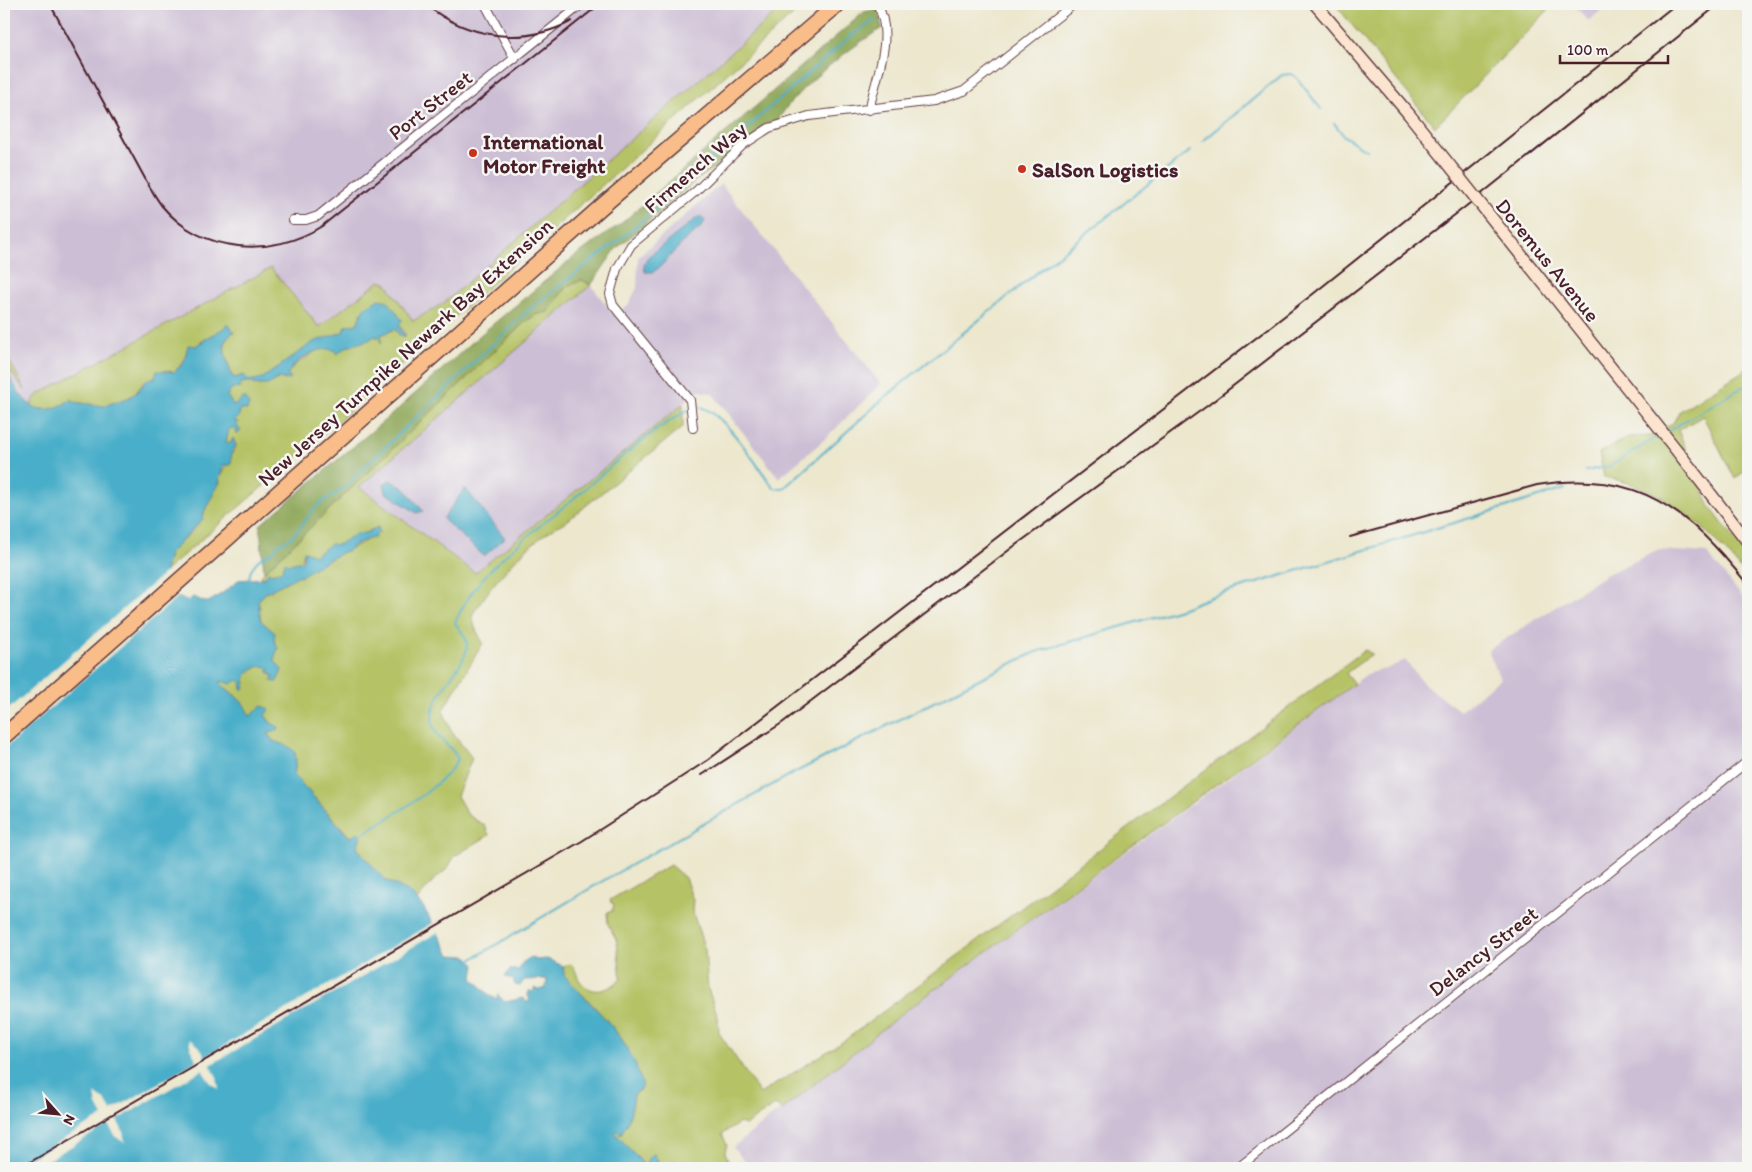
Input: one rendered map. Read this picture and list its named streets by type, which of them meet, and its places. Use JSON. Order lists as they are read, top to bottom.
{
  "streets": {
    "highway": ["New Jersey Turnpike Newark Bay Extension"],
    "main road": ["Doremus Avenue"],
    "street": ["Port Street", "Firmench Way", "Delancy Street"]
  },
  "places": ["International Motor Freight", "SalSon Logistics"],
  "scale_bar": "100 m",
  "north": "bottom right"
}
